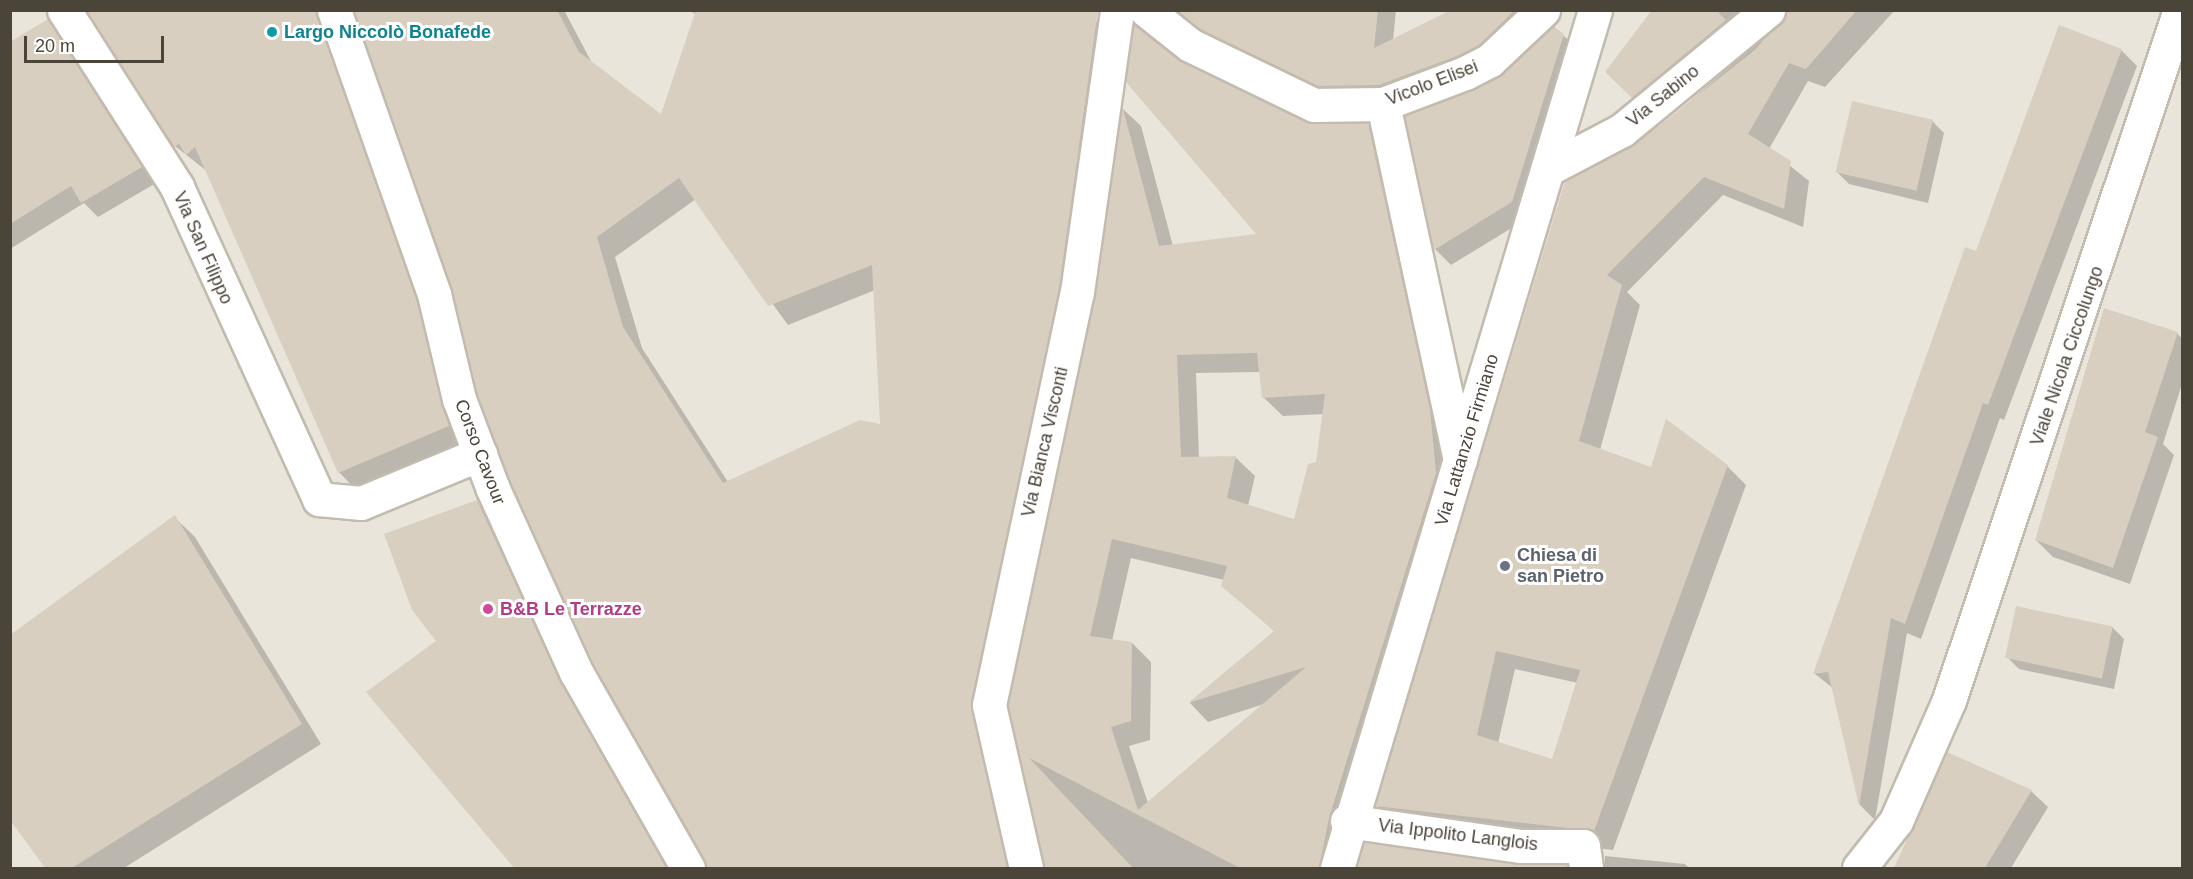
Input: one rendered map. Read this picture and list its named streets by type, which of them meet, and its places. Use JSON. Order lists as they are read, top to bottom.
{
  "streets": {
    "street": [
      "Vicolo Elisei",
      "Via Sabino",
      "Via San Filippo",
      "Viale Nicola Ciccolungo",
      "Via Lattanzio Firmiano",
      "Via Bianca Visconti",
      "Corso Cavour",
      "Via Ippolito Langlois"
    ]
  },
  "crossings": [
    ["Via Sabino", "Via Lattanzio Firmiano"],
    ["Via San Filippo", "Corso Cavour"],
    ["Via Lattanzio Firmiano", "Via Ippolito Langlois"]
  ],
  "places": ["Largo Niccolò Bonafede", "Chiesa di san Pietro", "B&B Le Terrazze"],
  "scale_bar": "20 m"
}
